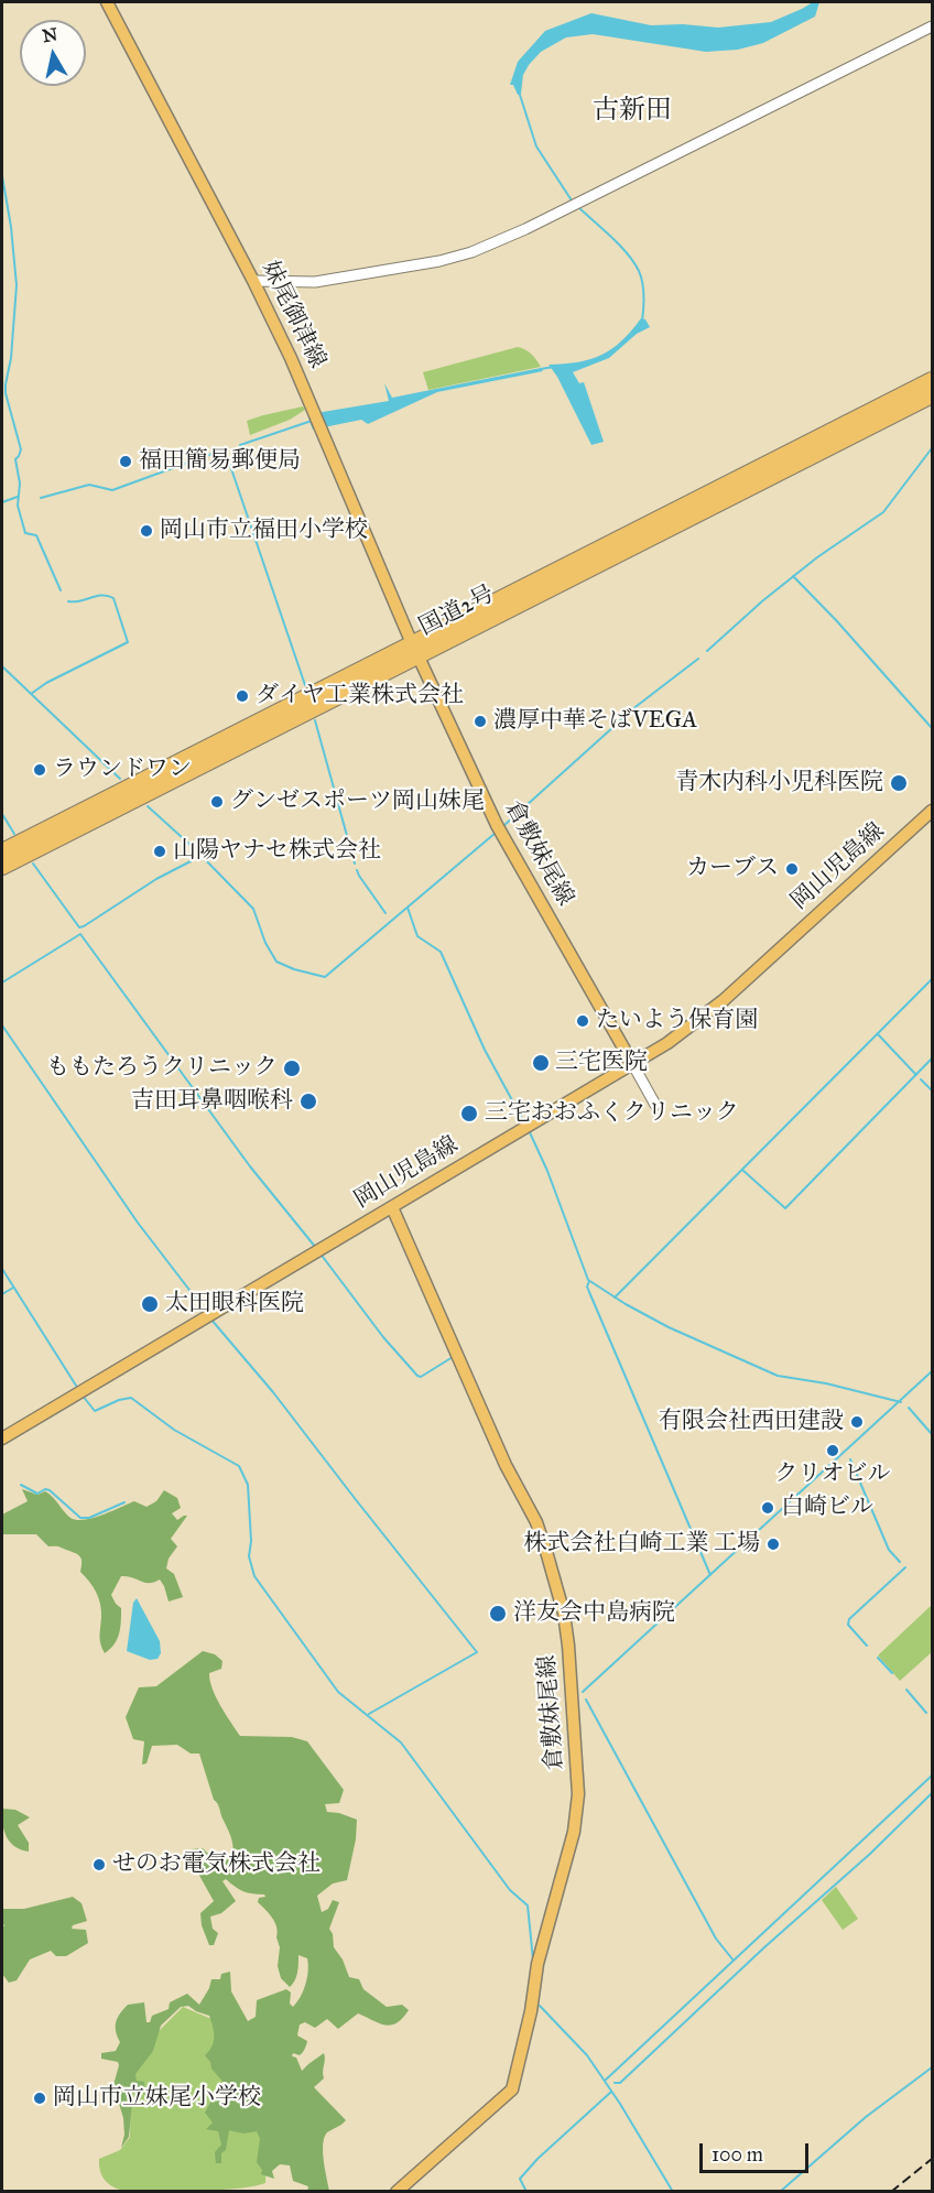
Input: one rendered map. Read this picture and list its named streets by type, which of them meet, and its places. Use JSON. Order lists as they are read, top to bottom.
{
  "streets": {
    "highway": ["国道2号"],
    "main road": ["妹尾御津線", "倉敷妹尾線", "岡山児島線"]
  },
  "crossings": [
    ["妹尾御津線", "国道2号"],
    ["妹尾御津線", "倉敷妹尾線"],
    ["国道2号", "倉敷妹尾線"],
    ["倉敷妹尾線", "岡山児島線"]
  ],
  "districts": ["古新田"],
  "places": [
    "福田簡易郵便局",
    "岡山市立福田小学校",
    "ダイヤ工業株式会社",
    "濃厚中華そばVEGA",
    "ラウンドワン",
    "青木内科小児科医院",
    "グンゼスポーツ岡山妹尾",
    "山陽ヤナセ株式会社",
    "カーブス",
    "たいよう保育園",
    "三宅医院",
    "ももたろうクリニック",
    "吉田耳鼻咽喉科",
    "三宅おおふくクリニック",
    "太田眼科医院",
    "有限会社西田建設",
    "クリオビル",
    "白崎ビル",
    "株式会社白崎工業 工場",
    "洋友会中島病院",
    "せのお電気株式会社",
    "岡山市立妹尾小学校"
  ],
  "scale_bar": "100 m",
  "north": "top"
}
